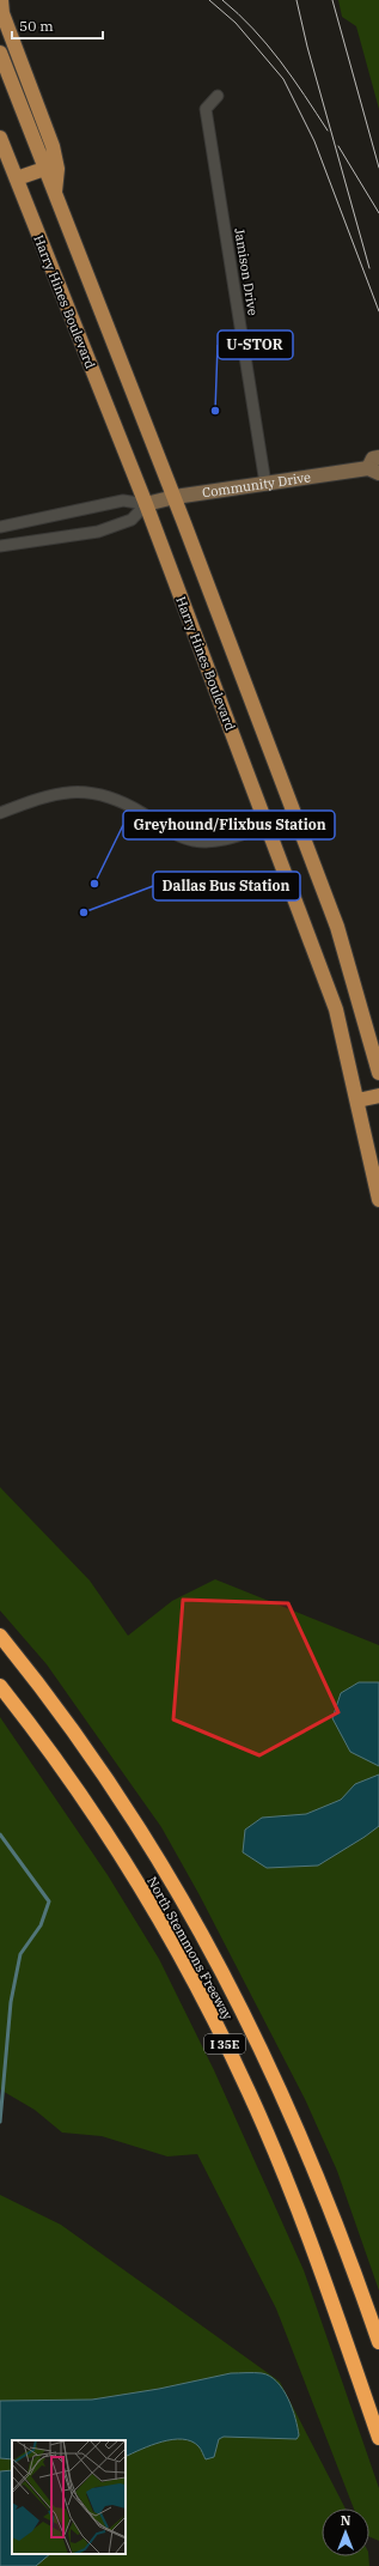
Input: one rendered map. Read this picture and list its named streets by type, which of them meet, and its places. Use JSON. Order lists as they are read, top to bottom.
{
  "streets": {
    "highway": ["North Stemmons Freeway", "I 35E"],
    "main road": ["Harry Hines Boulevard"],
    "street": ["Jamison Drive", "Community Drive"]
  },
  "crossings": [
    ["Jamison Drive", "Community Drive"],
    ["Harry Hines Boulevard", "Community Drive"]
  ],
  "places": ["U-STOR", "Greyhound/Flixbus Station", "Dallas Bus Station"],
  "scale_bar": "50 m",
  "north": "top"
}
